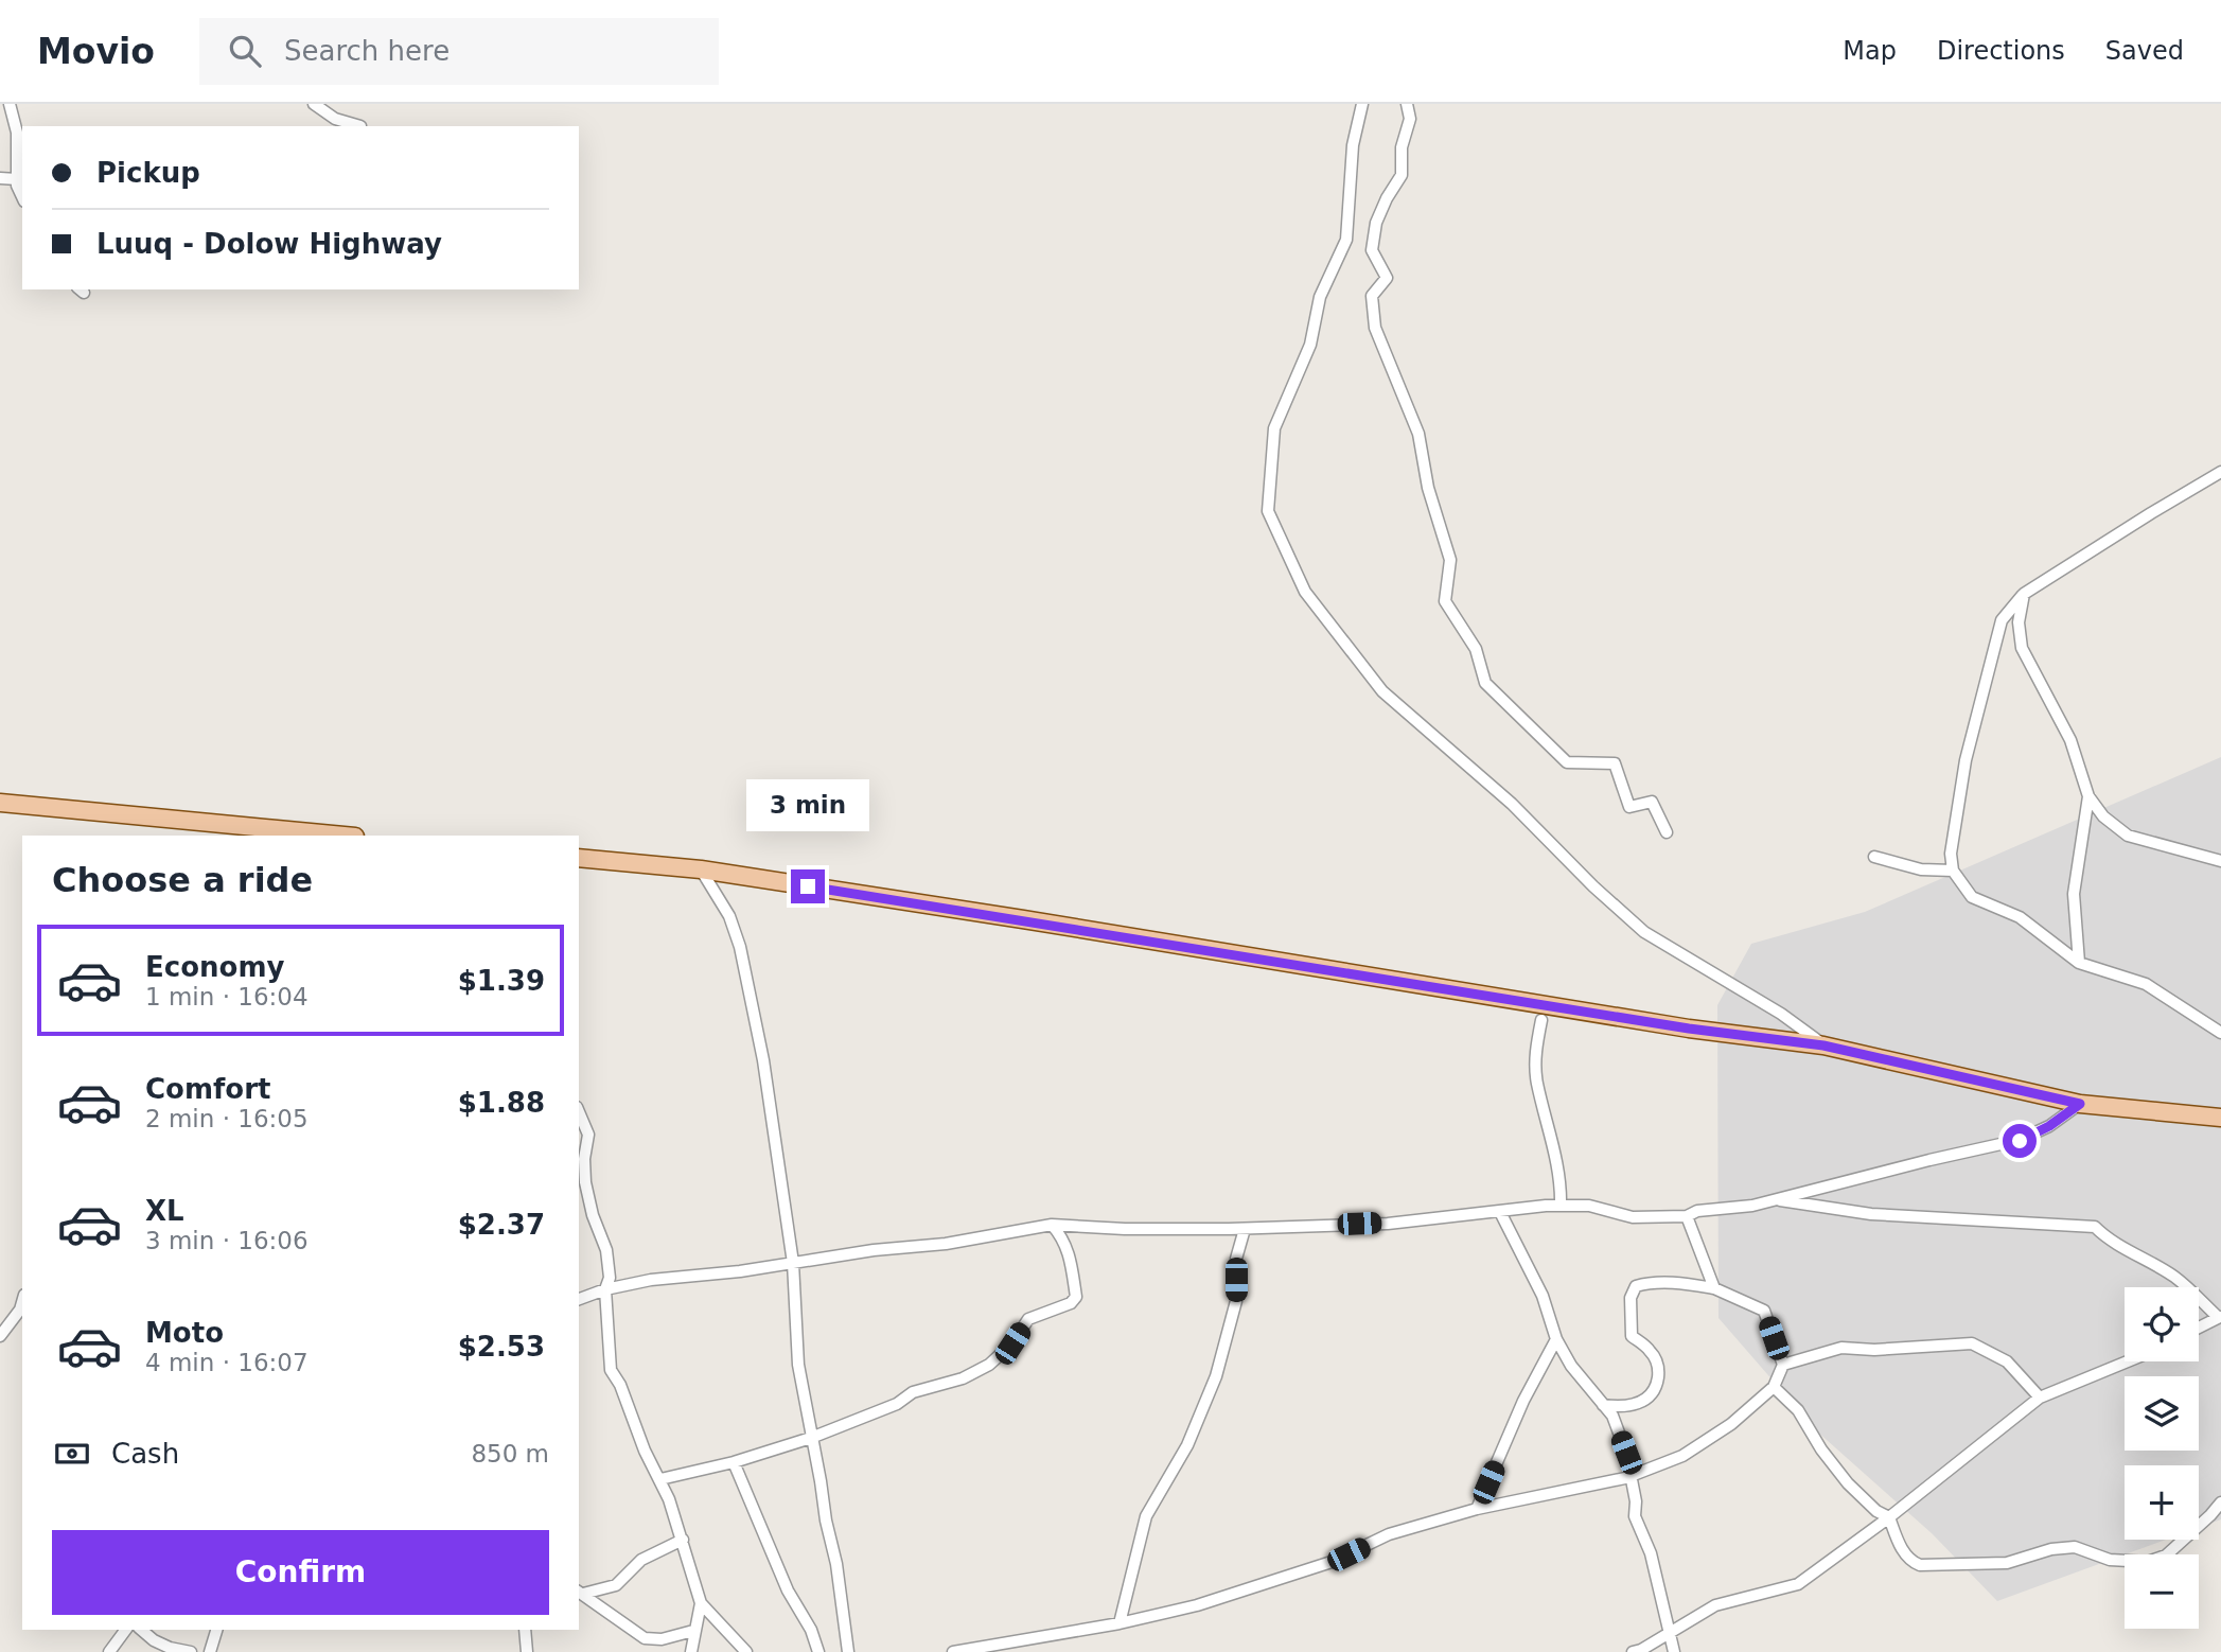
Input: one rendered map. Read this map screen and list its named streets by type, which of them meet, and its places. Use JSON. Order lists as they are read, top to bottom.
{
  "page": {
    "header": "Movio",
    "search": "Search here",
    "nav": ["Map", "Directions", "Saved"],
    "banner": ["Pickup", "Luuq - Dolow Highway"],
    "bubble": "3 min",
    "heading": "Choose a ride",
    "list": [
      {
        "name": "Economy",
        "note": "1 min · 16:04",
        "value": "$1.39"
      },
      {
        "name": "Comfort",
        "note": "2 min · 16:05",
        "value": "$1.88"
      },
      {
        "name": "XL",
        "note": "3 min · 16:06",
        "value": "$2.37"
      },
      {
        "name": "Moto",
        "note": "4 min · 16:07",
        "value": "$2.53"
      }
    ],
    "map_buttons": ["+", "−"],
    "pay": ["Cash", "850 m"],
    "buttons": "Confirm"
  }
}
